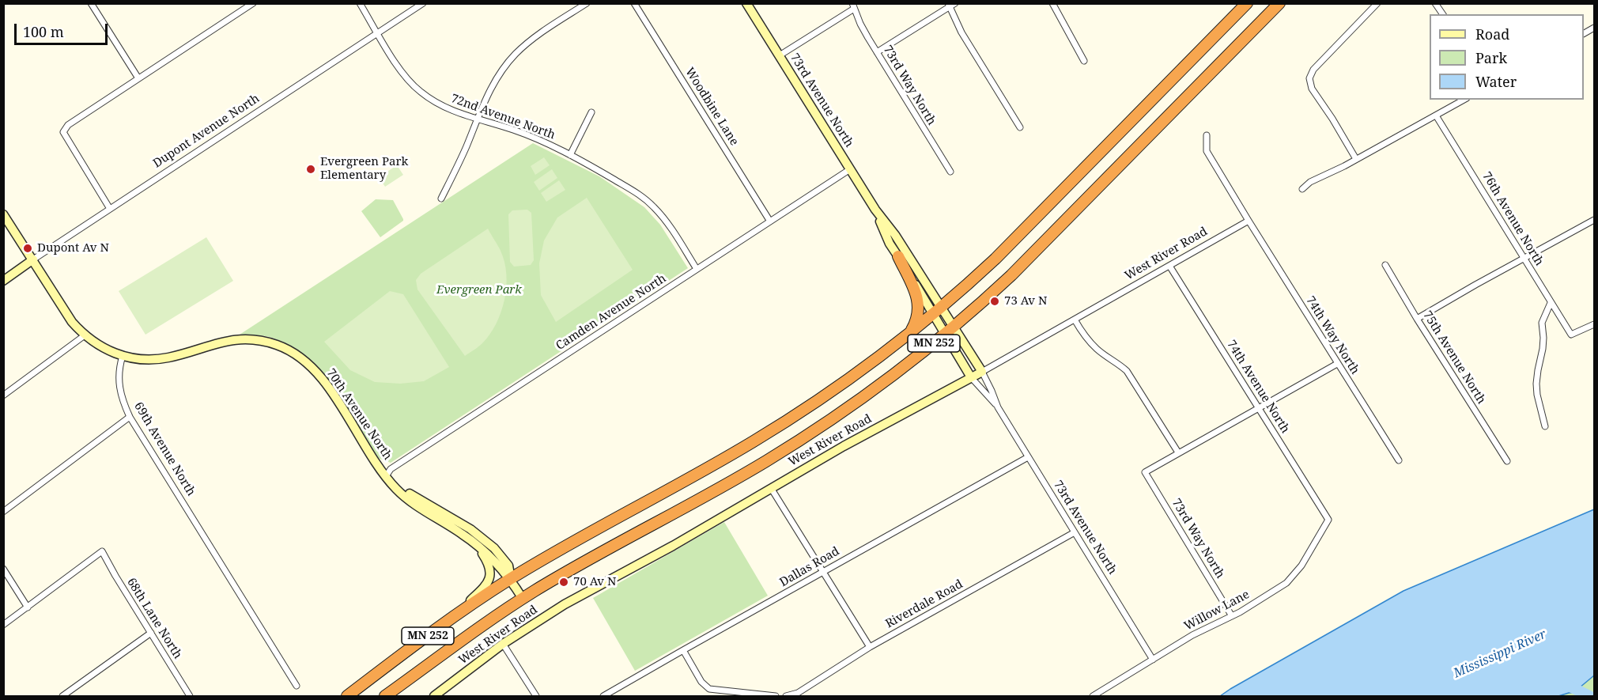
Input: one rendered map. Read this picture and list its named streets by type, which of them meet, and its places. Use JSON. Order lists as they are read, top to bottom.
{
  "streets": {
    "highway": ["MN 252"],
    "street": [
      "73rd Way North",
      "73rd Avenue North",
      "Woodbine Lane",
      "72nd Avenue North",
      "Dupont Avenue North",
      "76th Avenue North",
      "West River Road",
      "Camden Avenue North",
      "74th Way North",
      "75th Avenue North",
      "74th Avenue North",
      "70th Avenue North",
      "69th Avenue North",
      "Dallas Road",
      "Riverdale Road",
      "Willow Lane",
      "68th Lane North"
    ]
  },
  "crossings": [
    ["73rd Way North", "Willow Lane"],
    ["73rd Avenue North", "West River Road"],
    ["73rd Avenue North", "Camden Avenue North"],
    ["73rd Avenue North", "MN 252"],
    ["73rd Avenue North", "Dallas Road"],
    ["73rd Avenue North", "Riverdale Road"],
    ["73rd Avenue North", "Willow Lane"],
    ["Woodbine Lane", "Camden Avenue North"],
    ["72nd Avenue North", "Dupont Avenue North"],
    ["72nd Avenue North", "Camden Avenue North"],
    ["West River Road", "74th Way North"],
    ["West River Road", "74th Avenue North"],
    ["Camden Avenue North", "70th Avenue North"],
    ["MN 252", "70th Avenue North"],
    ["74th Avenue North", "Willow Lane"],
    ["70th Avenue North", "69th Avenue North"]
  ],
  "water": ["Mississippi River"],
  "parks": ["Evergreen Park"],
  "places": [
    "Evergreen Park Elementary",
    "Dupont Av N",
    "73 Av N",
    "70 Av N"
  ],
  "legend": ["Road", "Park", "Water"],
  "scale_bar": "100 m"
}
